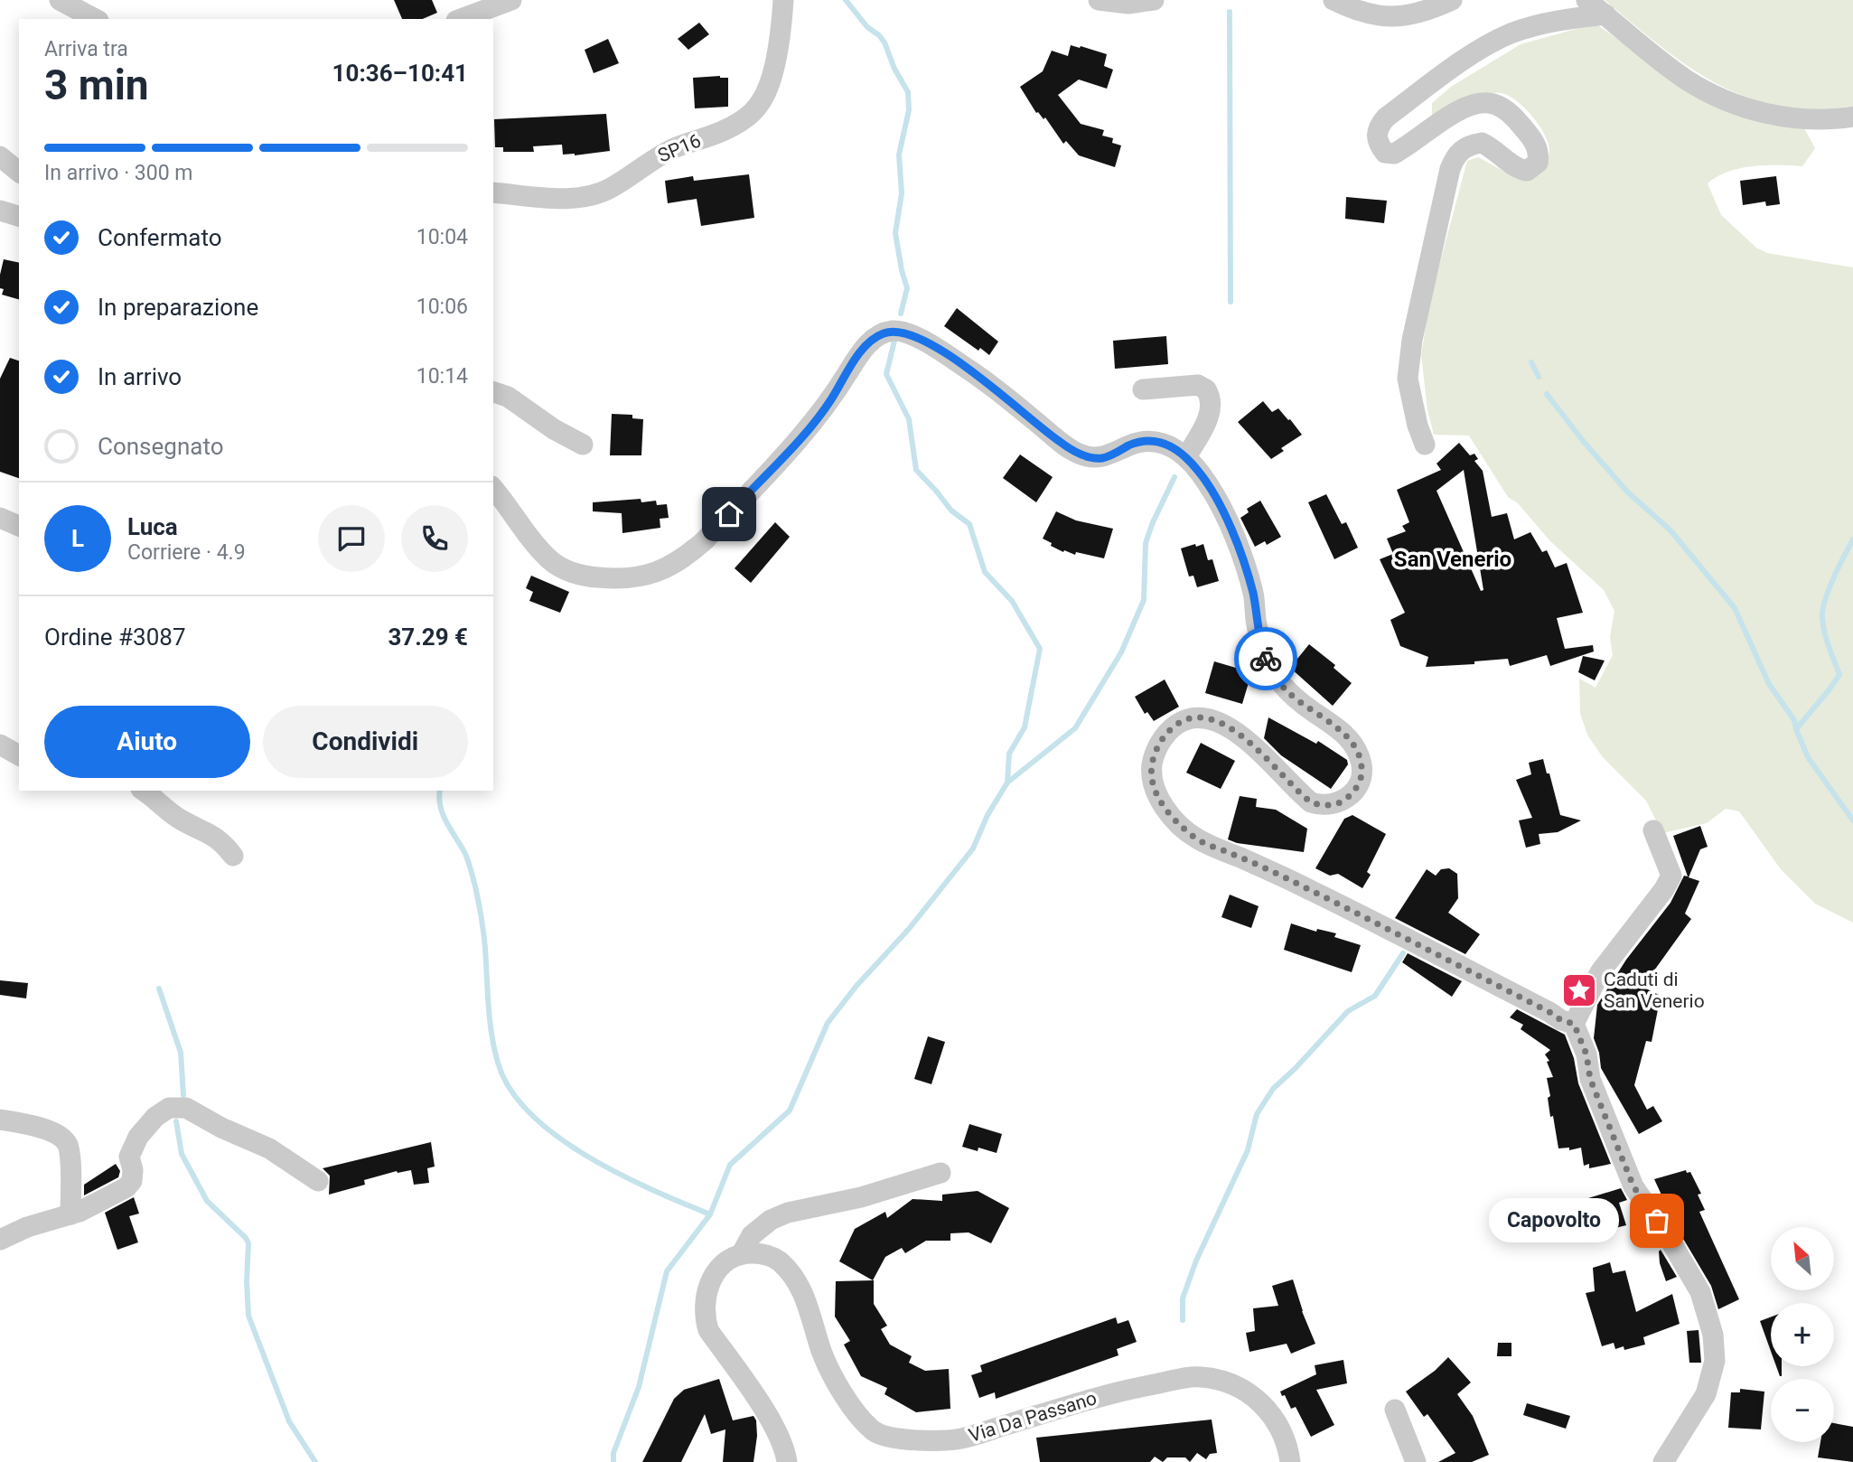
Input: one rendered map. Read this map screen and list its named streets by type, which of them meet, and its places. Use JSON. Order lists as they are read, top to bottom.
{
  "streets": {
    "street": ["SP16", "Via Da Passano"]
  },
  "districts": ["San Venerio"],
  "places": {
    "place": ["Caduti di San Venerio"],
    "other": ["Capovolto"]
  },
  "north": "top left",
  "page": {
    "heading": ["3 min", "Arriva tra", "10:36–10:41"],
    "panel": [
      "Luca",
      "Corriere · 4.9",
      "Ordine #3087",
      "37.29 €"
    ],
    "bar": "In arrivo · 300 m",
    "list": [
      ["Confermato", "10:04"],
      ["In preparazione", "10:06"],
      ["In arrivo", "10:14"],
      "Consegnato"
    ],
    "round": "L",
    "buttons": ["Aiuto", "Condividi"],
    "bubble": "Capovolto",
    "map_buttons": ["+", "−"]
  }
}
